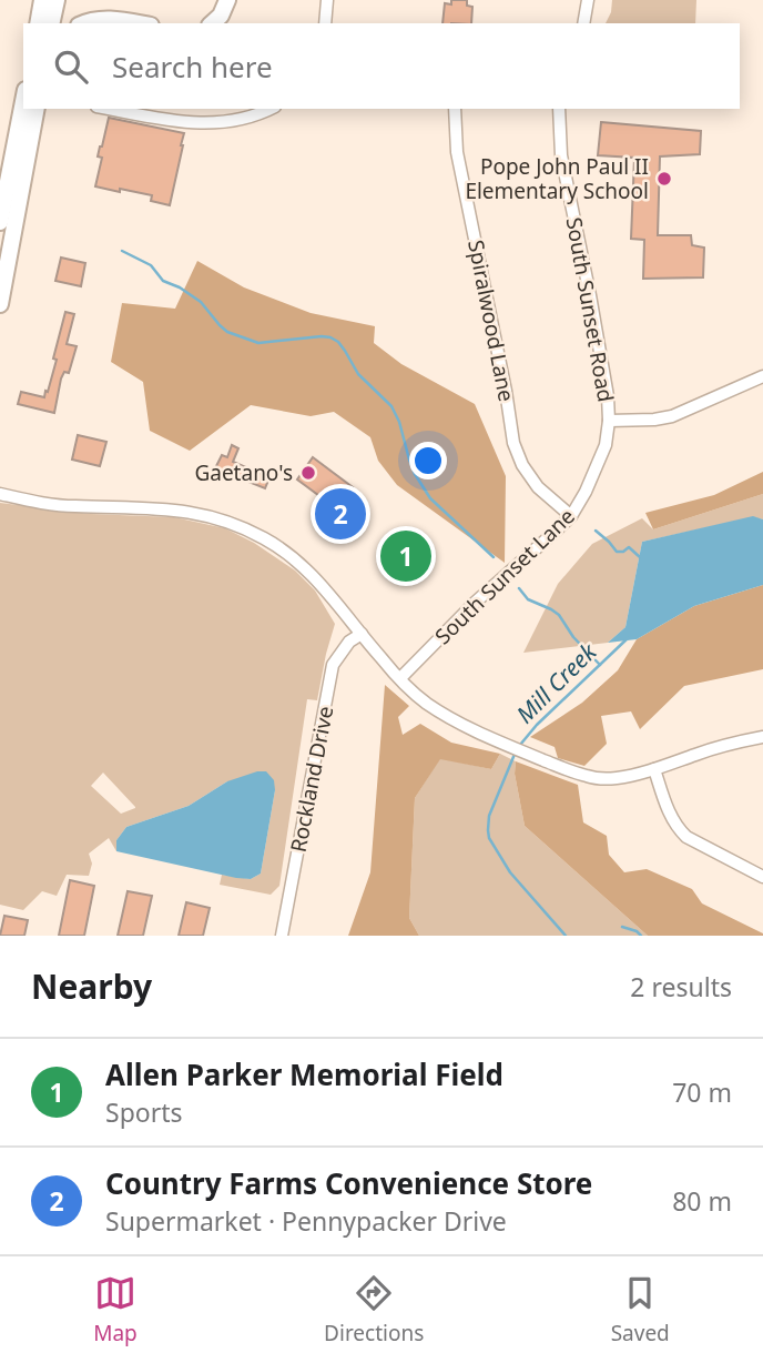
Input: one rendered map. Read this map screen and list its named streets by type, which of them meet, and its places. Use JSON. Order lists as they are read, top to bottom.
{
  "streets": {
    "street": [
      "South Sunset Road",
      "Spiralwood Lane",
      "South Sunset Lane",
      "Rockland Drive"
    ]
  },
  "crossings": [
    ["South Sunset Road", "South Sunset Lane"],
    ["Spiralwood Lane", "South Sunset Lane"]
  ],
  "water": ["Mill Creek"],
  "places": ["Pope John Paul II Elementary School", "Gaetano's"],
  "page": {
    "search": "Search here",
    "pins": ["2", "1"],
    "heading": ["Nearby", "2 results"],
    "list": [
      {
        "mark": "1",
        "name": "Allen Parker Memorial Field",
        "note": "Sports",
        "value": "70 m"
      },
      {
        "mark": "2",
        "name": "Country Farms Convenience Store",
        "note": "Supermarket · Pennypacker Drive",
        "value": "80 m"
      }
    ],
    "nav": ["Map", "Directions", "Saved"]
  }
}
